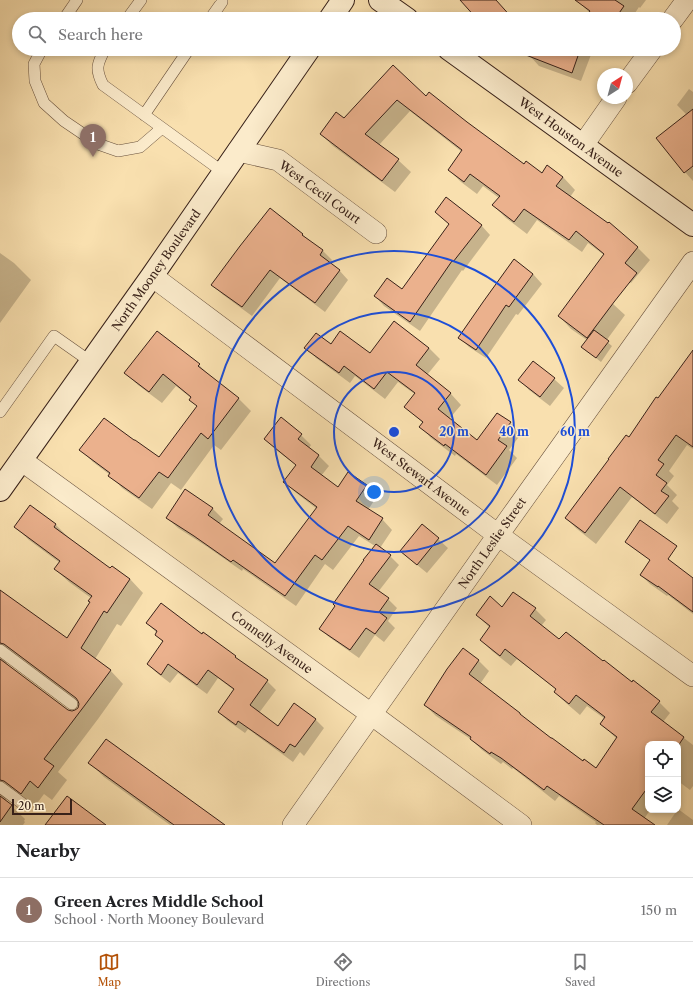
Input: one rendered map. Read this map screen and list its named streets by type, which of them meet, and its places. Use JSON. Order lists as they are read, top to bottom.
{
  "streets": {
    "street": [
      "West Houston Avenue",
      "West Cecil Court",
      "North Mooney Boulevard",
      "West Stewart Avenue",
      "North Leslie Street",
      "Connelly Avenue"
    ]
  },
  "crossings": [
    ["West Cecil Court", "North Mooney Boulevard"],
    ["North Mooney Boulevard", "West Stewart Avenue"],
    ["North Mooney Boulevard", "Connelly Avenue"],
    ["West Stewart Avenue", "North Leslie Street"],
    ["North Leslie Street", "Connelly Avenue"]
  ],
  "scale_bar": "20 m",
  "north": "top right",
  "page": {
    "search": "Search here",
    "pins": "1",
    "scale": "20 m",
    "heading": "Nearby",
    "list": [
      {
        "mark": "1",
        "name": "Green Acres Middle School",
        "note": "School · North Mooney Boulevard",
        "value": "150 m"
      }
    ],
    "nav": ["Map", "Directions", "Saved"]
  },
  "rings": ["20 m", "40 m", "60 m"]
}
